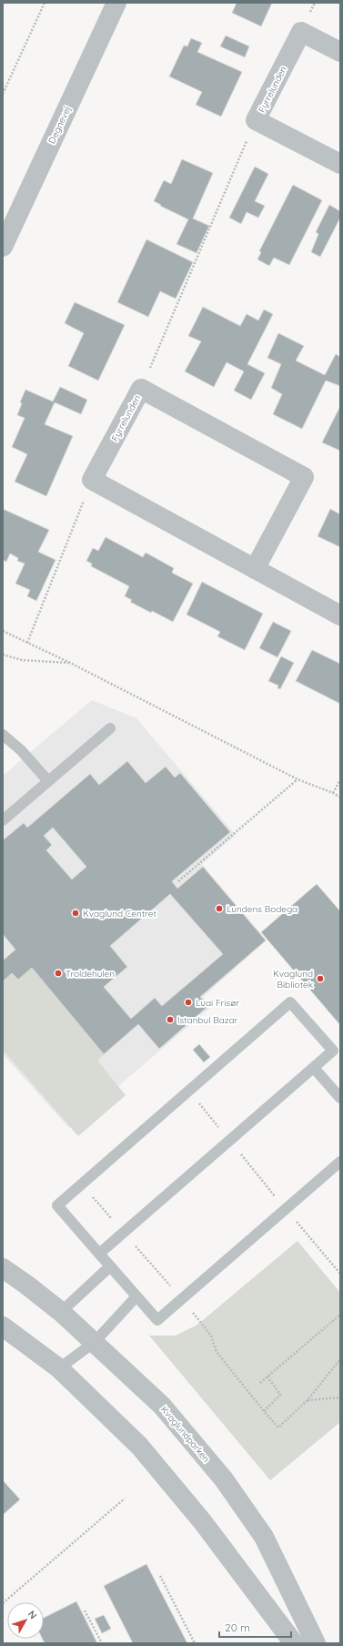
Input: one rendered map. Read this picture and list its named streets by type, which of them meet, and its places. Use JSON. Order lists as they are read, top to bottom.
{
  "streets": {
    "street": ["Fyrrelunden", "Degnevej", "Kvaglundparken"]
  },
  "places": [
    "Lundens Bodega",
    "Kvaglund Centret",
    "Troldehulen",
    "Kvaglund Bibliotek",
    "Luai Frisør",
    "Istanbul Bazar"
  ],
  "scale_bar": "20 m",
  "north": "top right"
}
